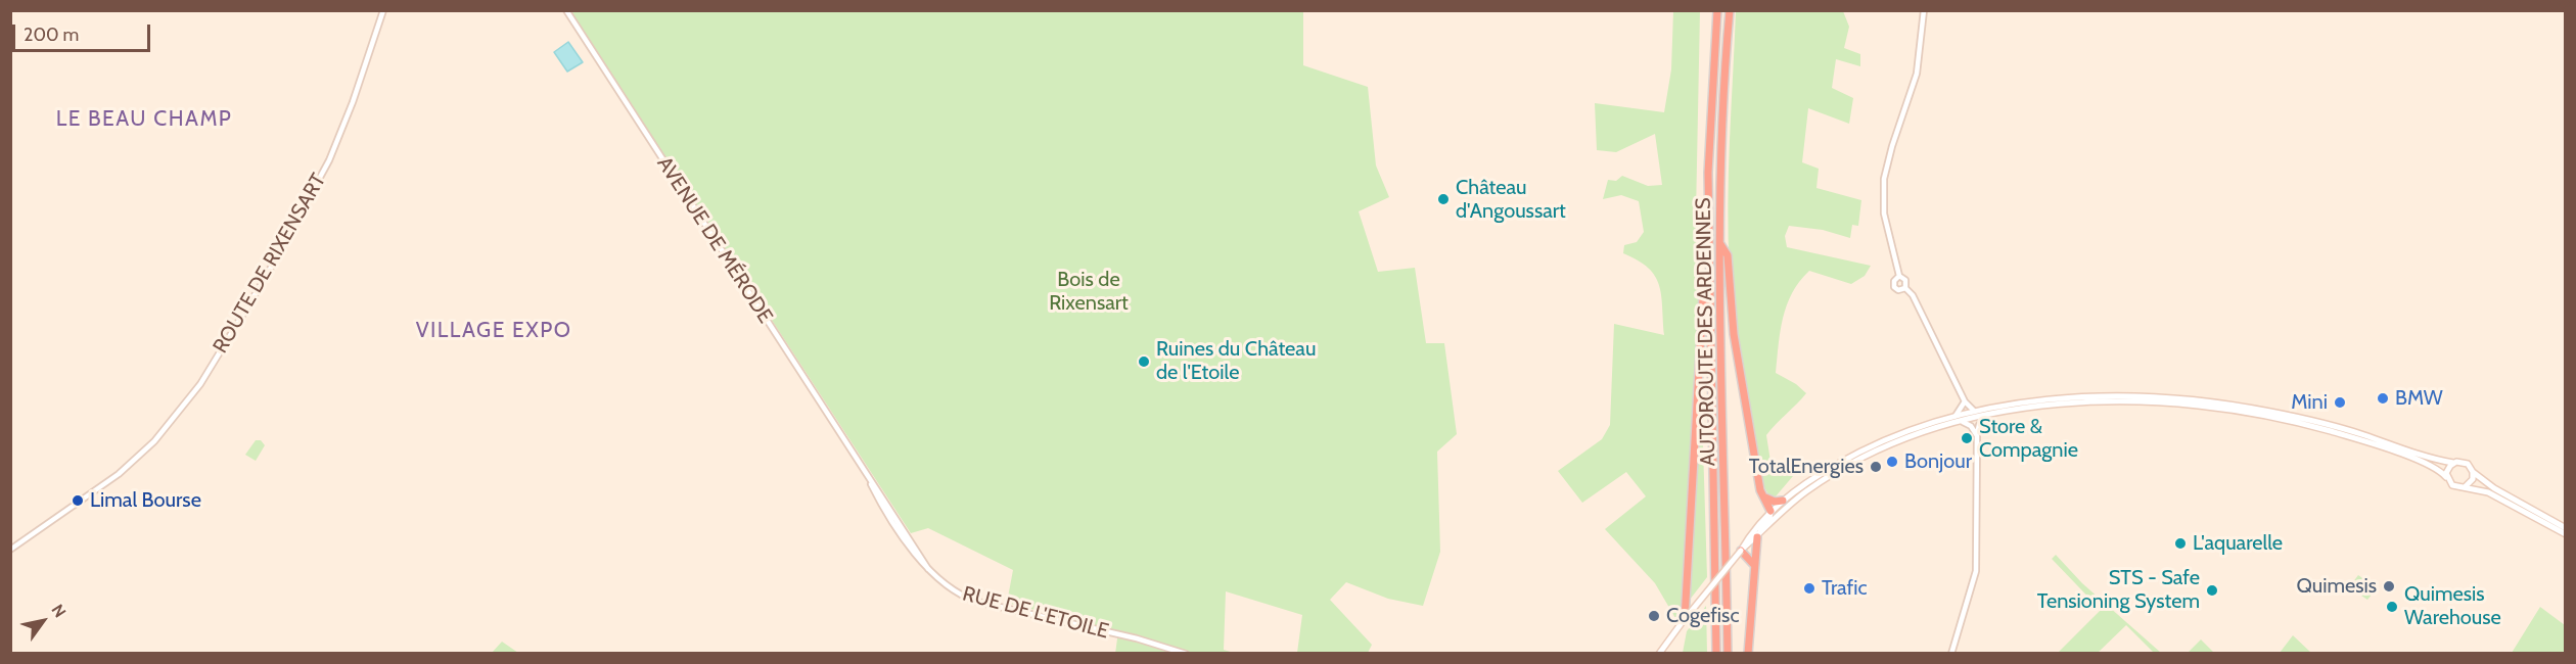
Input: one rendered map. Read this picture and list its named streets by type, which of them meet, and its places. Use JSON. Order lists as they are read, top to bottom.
{
  "streets": {
    "highway": ["AUTOROUTE DES ARDENNES"],
    "street": ["AVENUE DE MÉRODE", "ROUTE DE RIXENSART", "RUE DE L'ETOILE"]
  },
  "crossings": [
    ["AVENUE DE MÉRODE", "RUE DE L'ETOILE"]
  ],
  "districts": ["LE BEAU CHAMP", "VILLAGE EXPO"],
  "parks": ["Bois de Rixensart"],
  "places": [
    "Château d'Angoussart",
    "Ruines du Château de l'Etoile",
    "BMW",
    "Mini",
    "Store & Compagnie",
    "Bonjour",
    "TotalEnergies",
    "Limal Bourse",
    "L'aquarelle",
    "Quimesis",
    "Trafic",
    "STS - Safe Tensioning System",
    "Quimesis Warehouse",
    "Cogefisc"
  ],
  "scale_bar": "200 m",
  "north": "top right"
}
